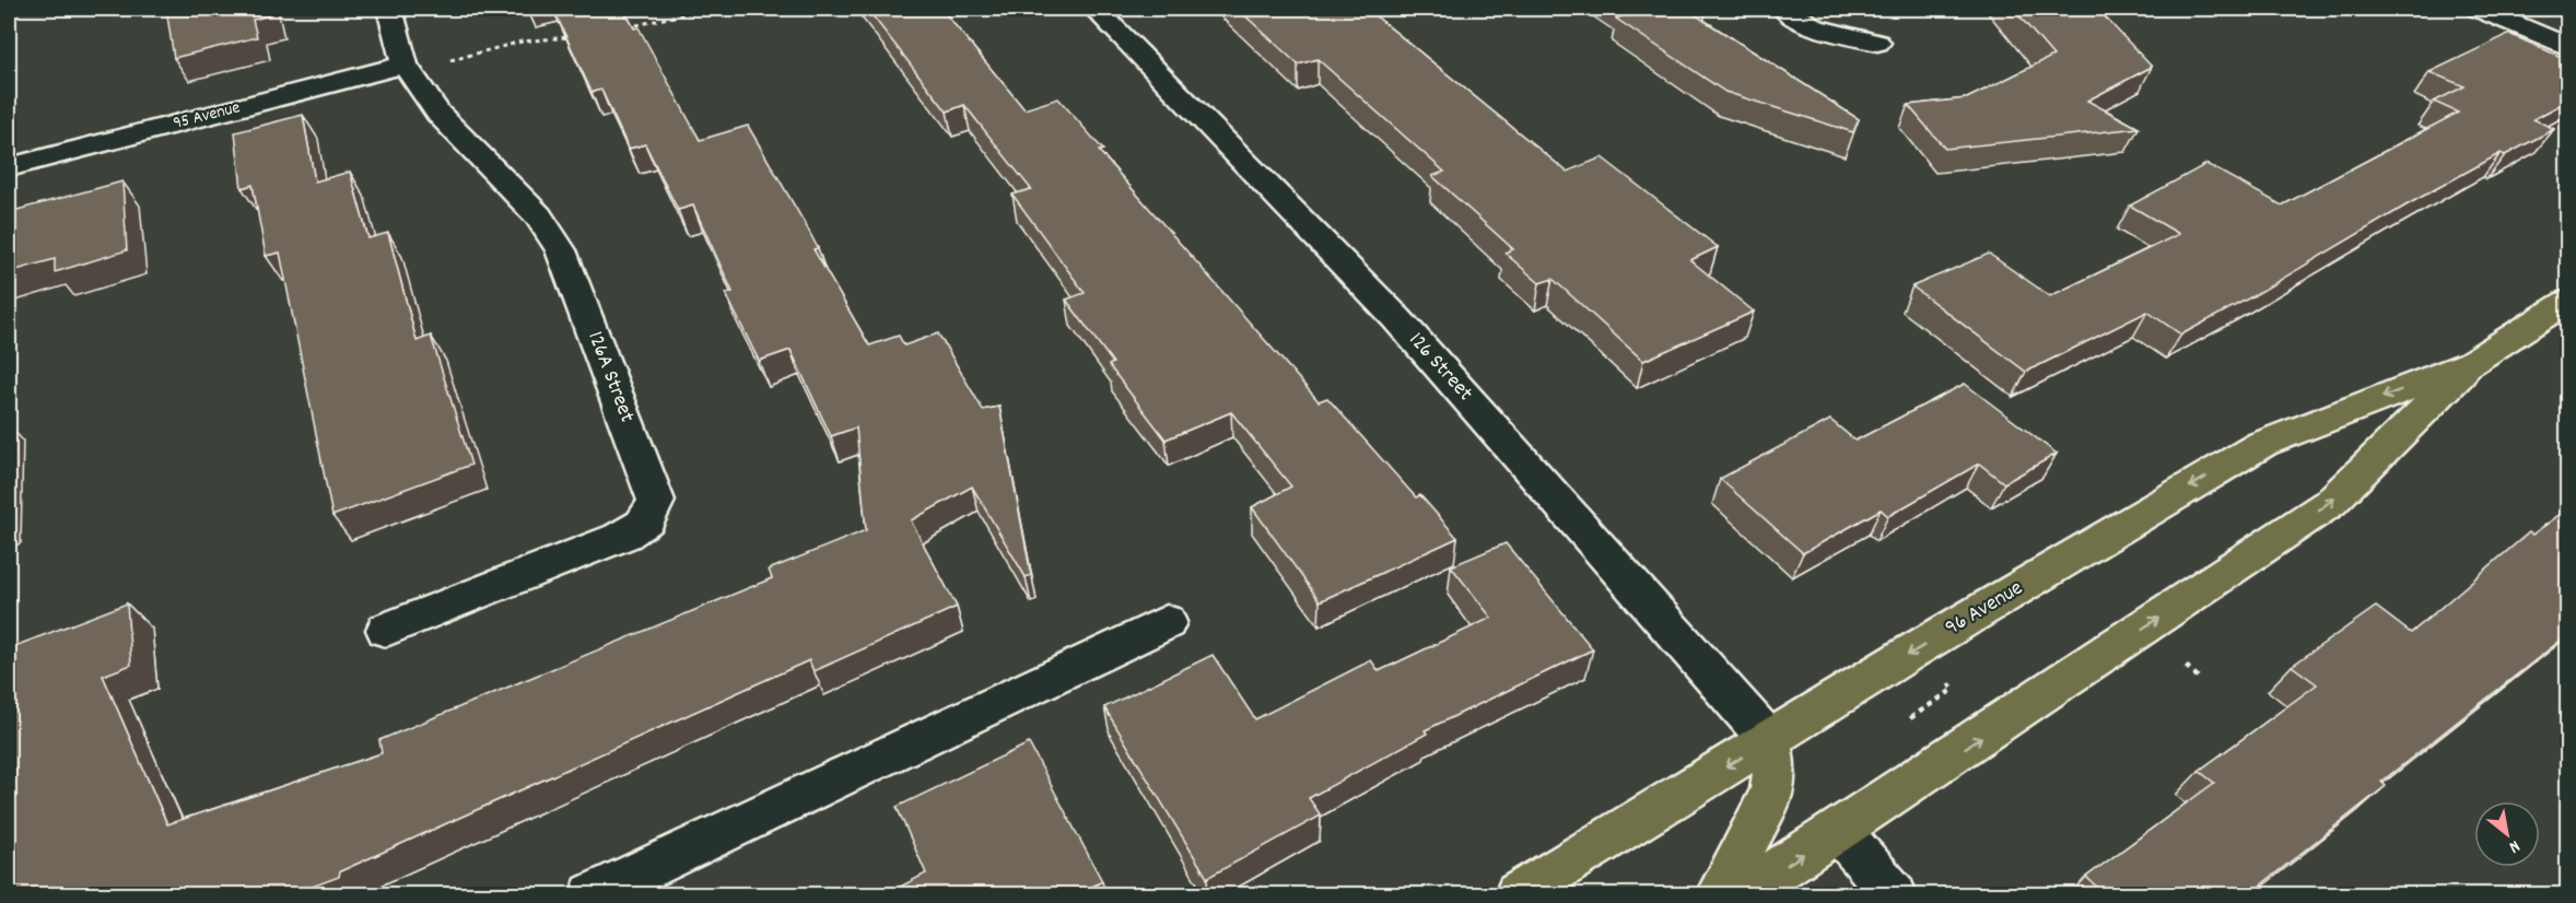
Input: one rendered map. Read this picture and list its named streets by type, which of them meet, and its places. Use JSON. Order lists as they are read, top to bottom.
{
  "streets": {
    "main road": ["96 Avenue"],
    "street": ["95 Avenue", "126 Street", "126A Street"]
  },
  "crossings": [
    ["95 Avenue", "126A Street"],
    ["126 Street", "96 Avenue"]
  ],
  "north": "bottom right"
}
